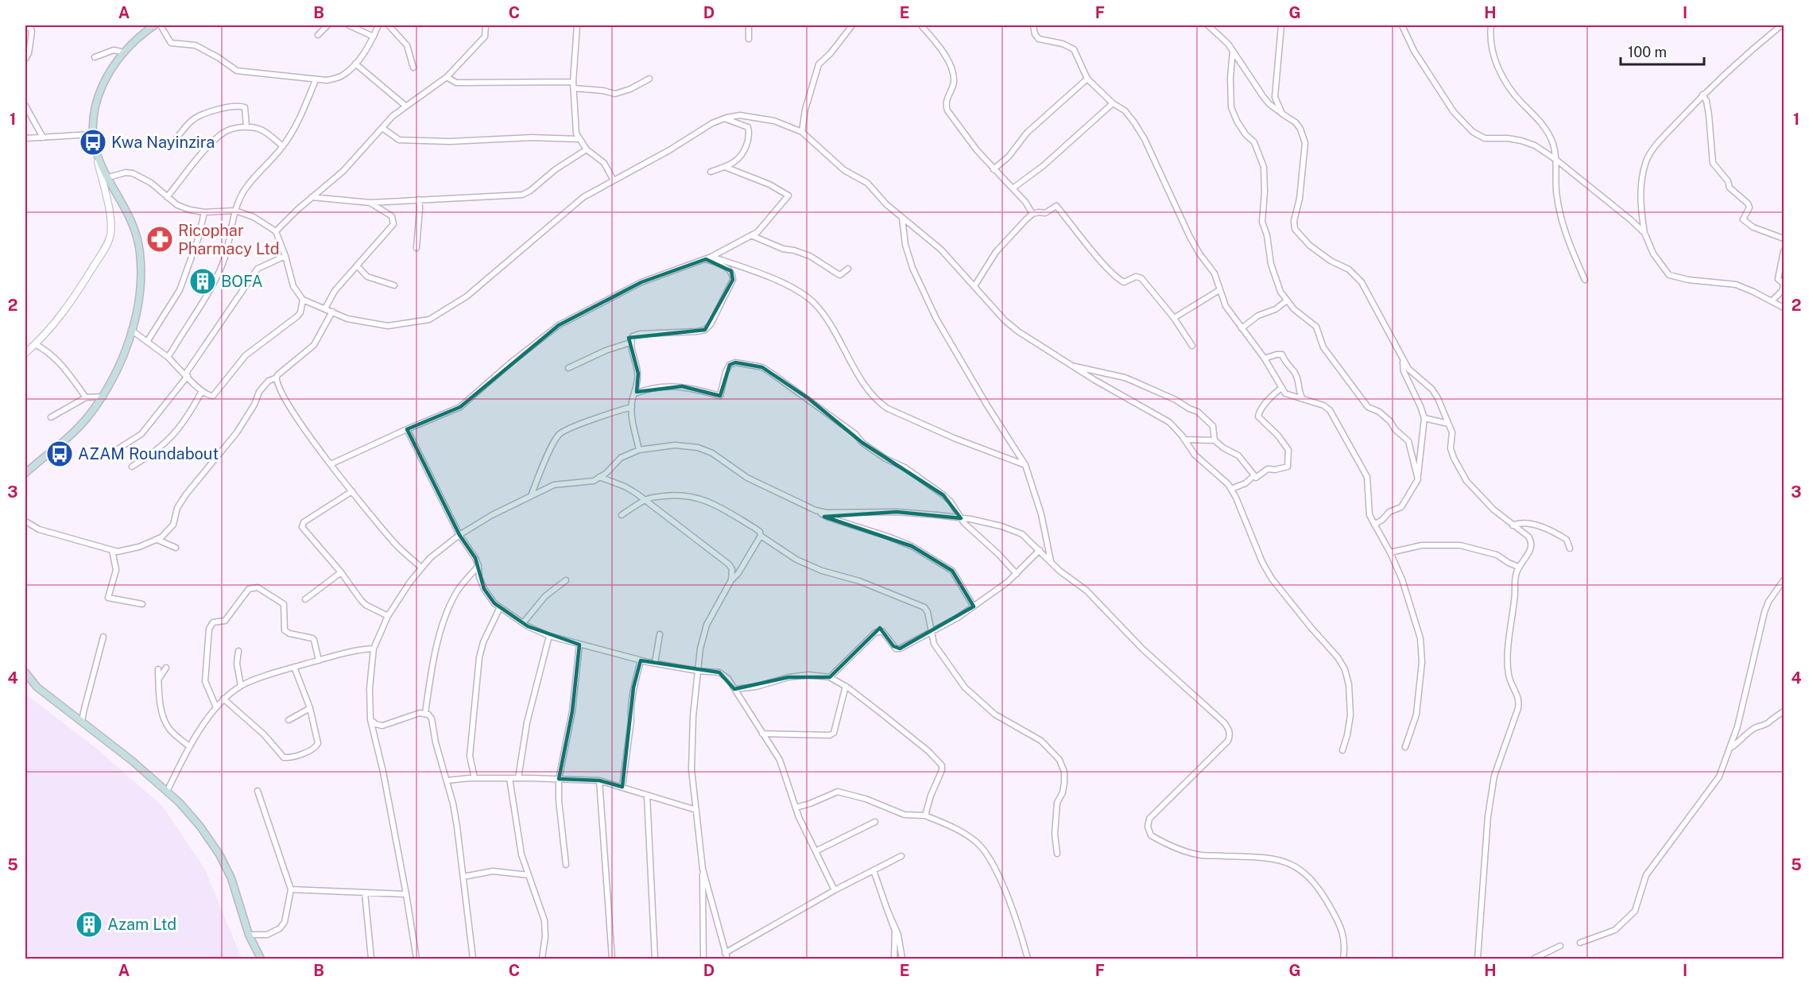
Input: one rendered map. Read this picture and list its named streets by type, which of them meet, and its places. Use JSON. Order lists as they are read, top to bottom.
{
  "places": {
    "bus stop": ["Kwa Nayinzira", "AZAM Roundabout"],
    "pharmacy": ["Ricophar Pharmacy Ltd"],
    "building": ["BOFA", "Azam Ltd"]
  },
  "scale_bar": "100 m",
  "grid": {
    "columns": [
      "A",
      "B",
      "C",
      "D",
      "E",
      "F",
      "G",
      "H",
      "I"
    ],
    "rows": [
      "1",
      "2",
      "3",
      "4",
      "5"
    ]
  }
}
